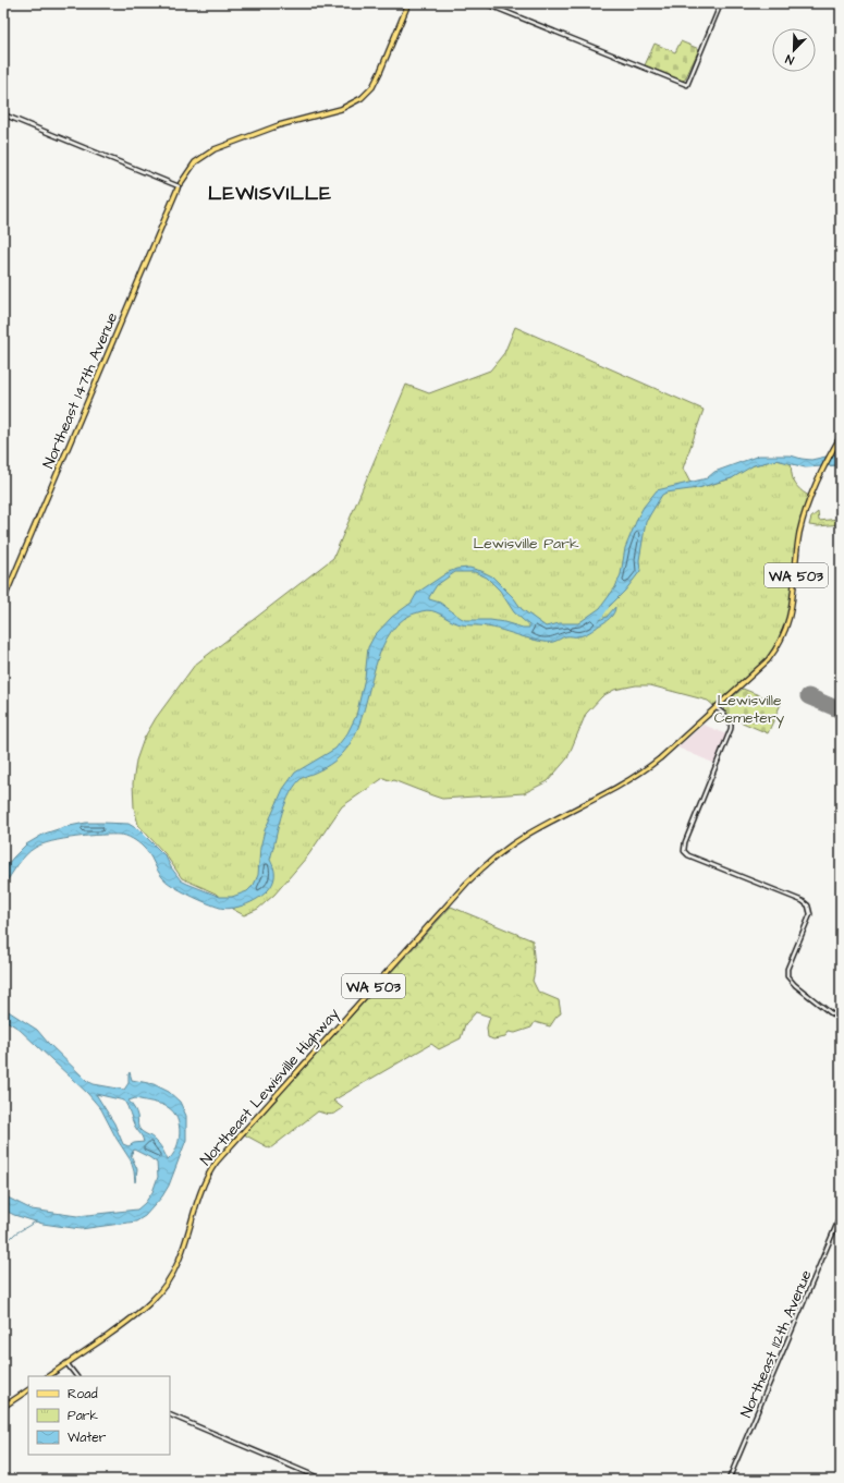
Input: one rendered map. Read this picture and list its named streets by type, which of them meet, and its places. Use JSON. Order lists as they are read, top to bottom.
{
  "streets": {
    "main road": ["Northeast 147th Avenue", "WA 503", "Northeast Lewisville Highway"],
    "street": ["Northeast 112th Avenue"]
  },
  "districts": ["LEWISVILLE"],
  "parks": ["Lewisville Park", "Lewisville Cemetery"],
  "legend": ["Road", "Park", "Water"],
  "north": "bottom left"
}
